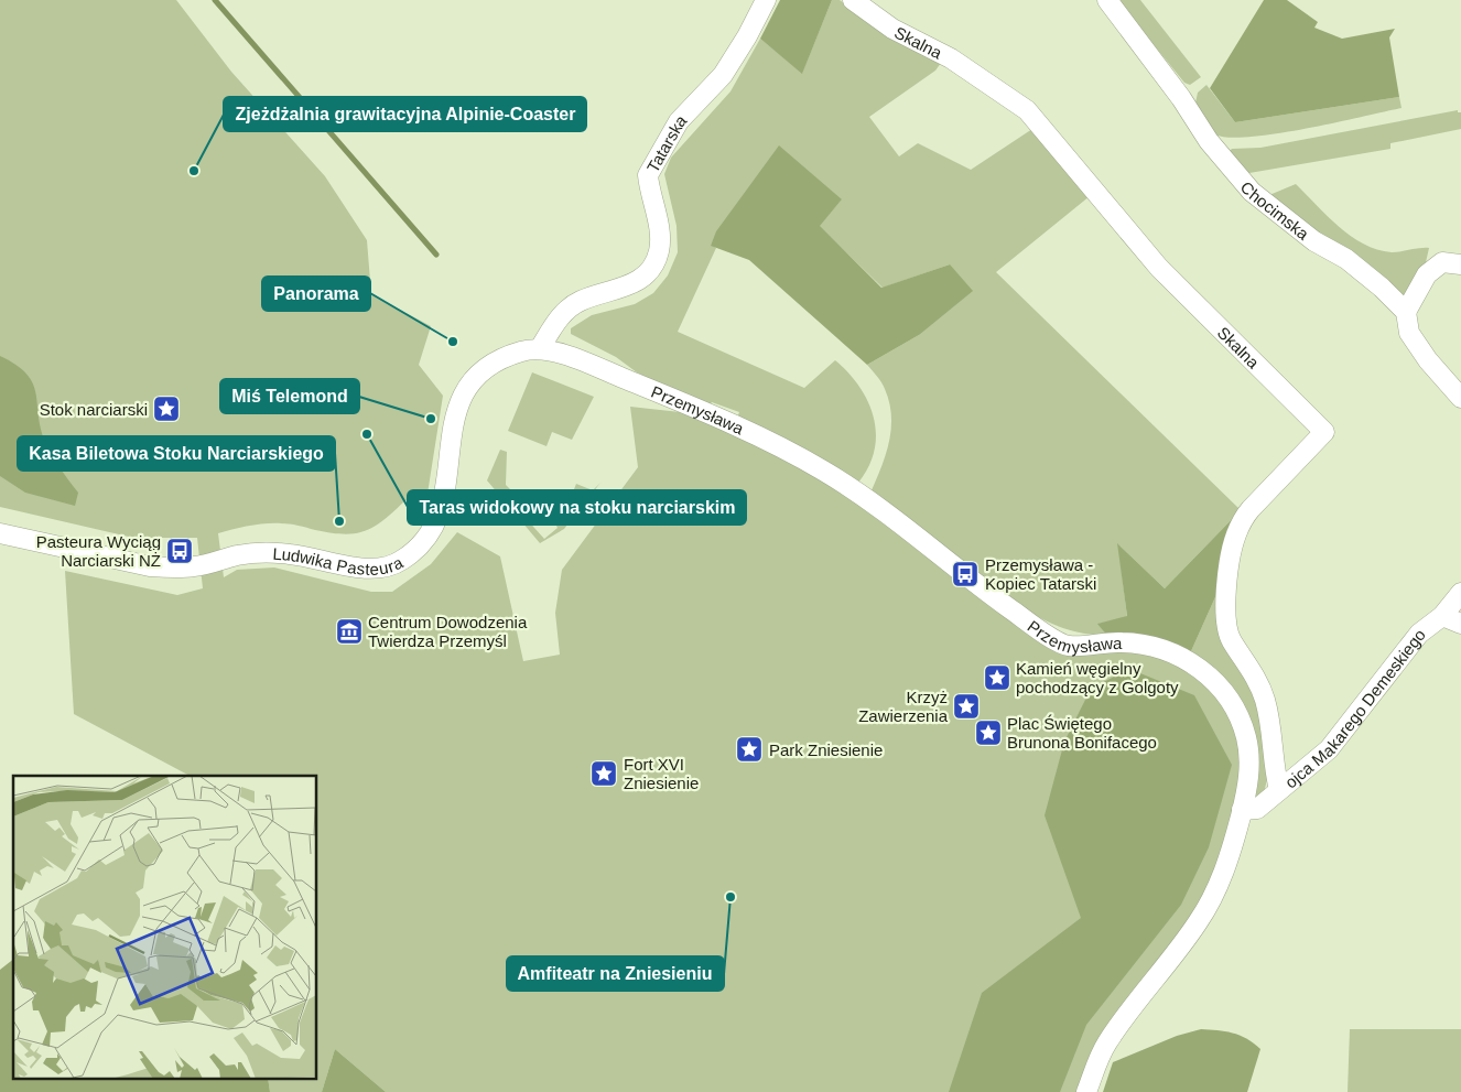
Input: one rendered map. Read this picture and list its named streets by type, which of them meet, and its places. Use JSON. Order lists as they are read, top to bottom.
{
  "streets": {
    "street": [
      "Skalna",
      "Tatarska",
      "Chocimska",
      "Przemysława",
      "Ludwika Pasteura",
      "ojca Makarego Demeskiego"
    ]
  },
  "crossings": [
    ["Skalna", "ojca Makarego Demeskiego"],
    ["Tatarska", "Przemysława"],
    ["Tatarska", "Ludwika Pasteura"],
    ["Przemysława", "Ludwika Pasteura"],
    ["Przemysława", "ojca Makarego Demeskiego"]
  ],
  "places": {
    "other": [
      "Zjeżdżalnia grawitacyjna Alpinie-Coaster",
      "Panorama",
      "Miś Telemond",
      "Taras widokowy na stoku narciarskim",
      "Kasa Biletowa Stoku Narciarskiego",
      "Amfiteatr na Zniesieniu"
    ],
    "place": [
      "Stok narciarski",
      "Kamień węgielny pochodzący z Golgoty",
      "Krzyż Zawierzenia",
      "Plac Świętego Brunona Bonifacego",
      "Park Zniesienie",
      "Fort XVI Zniesienie"
    ],
    "bus stop": ["Pasteura Wyciąg Narciarski NŻ", "Przemysława - Kopiec Tatarski"],
    "museum": ["Centrum Dowodzenia Twierdza Przemyśl"]
  }
}
